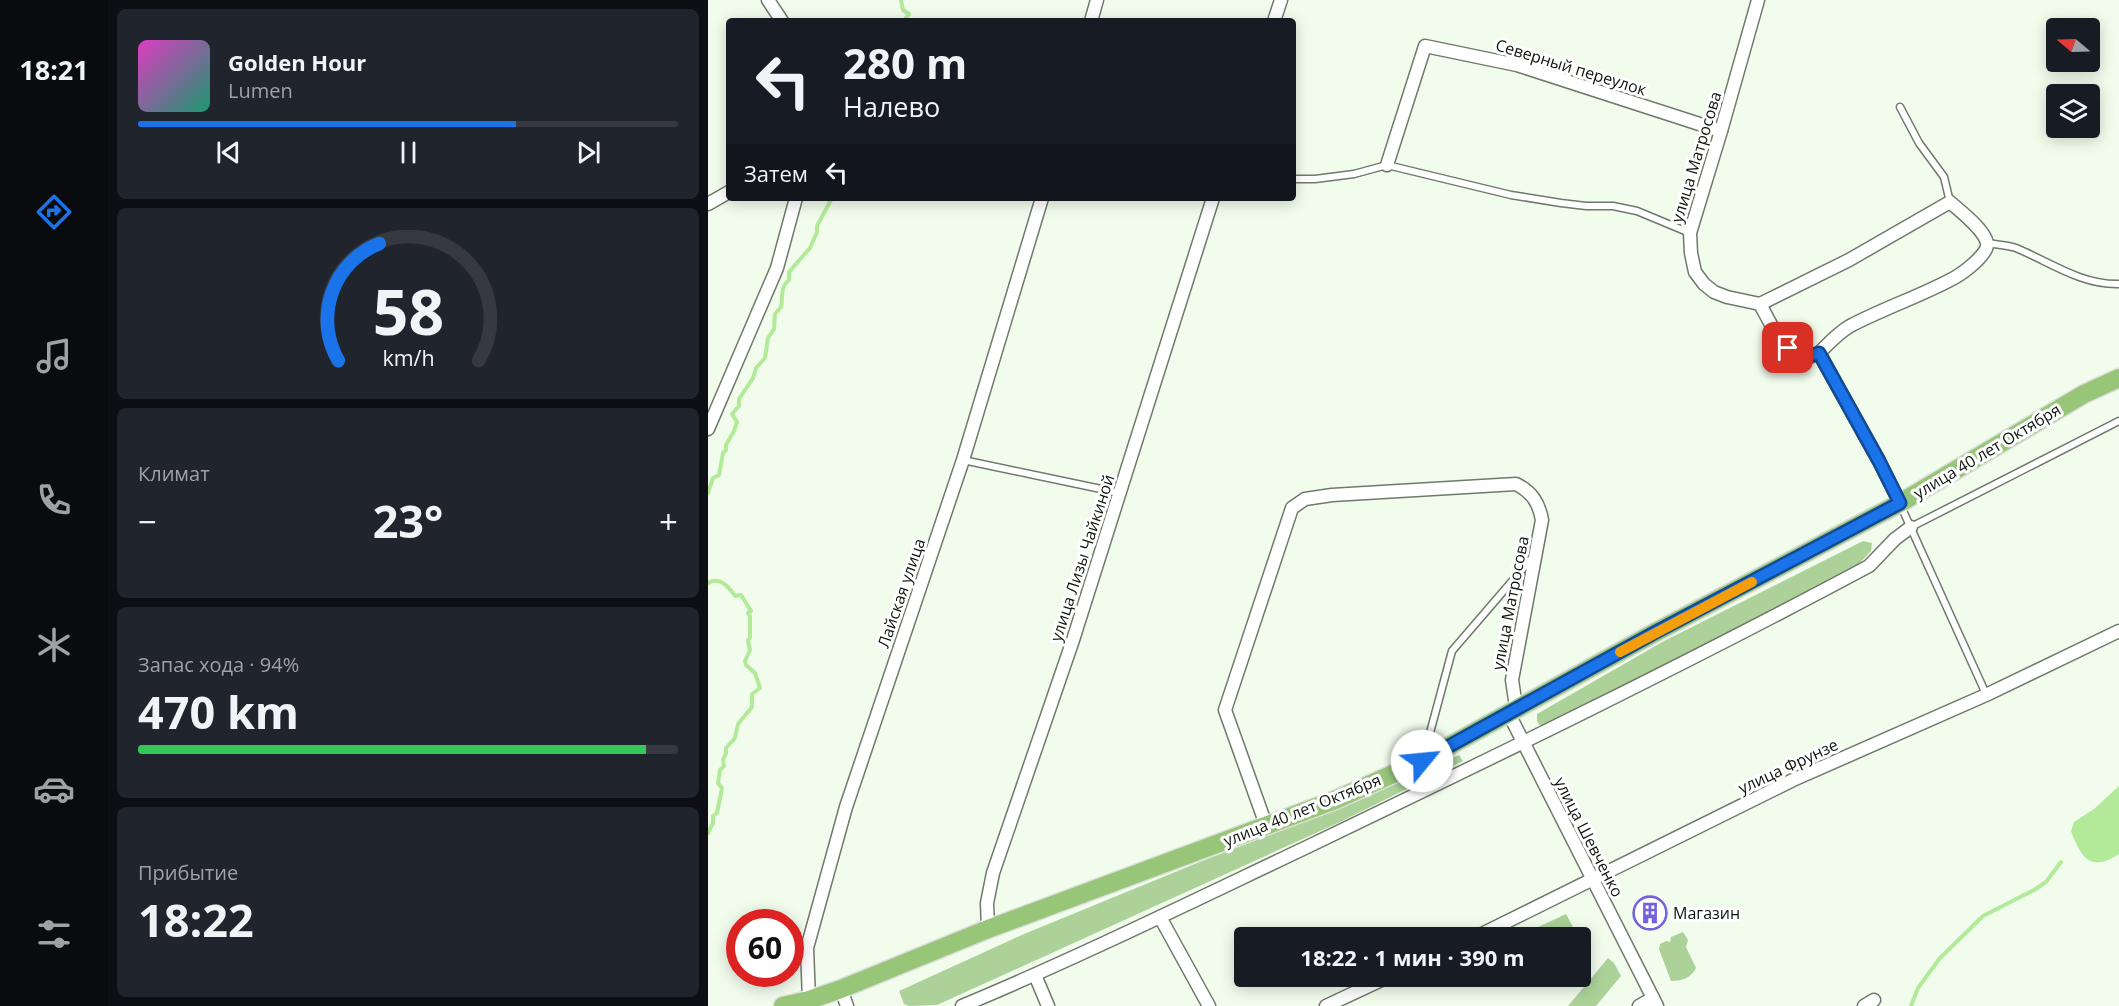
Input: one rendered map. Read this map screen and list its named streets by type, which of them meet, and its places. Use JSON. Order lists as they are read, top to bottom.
{
  "streets": {
    "main road": ["улица 40 лет Октября"],
    "street": [
      "Северный переулок",
      "улица Матросова",
      "улица Лизы Чайкиной",
      "Лайская улица",
      "улица Фрунзе",
      "улица Шевченко"
    ]
  },
  "crossings": [
    ["Северный переулок", "улица Матросова"],
    ["улица Матросова", "улица 40 лет Октября"],
    ["улица Матросова", "улица Шевченко"],
    ["улица 40 лет Октября", "улица Лизы Чайкиной"],
    ["улица 40 лет Октября", "Лайская улица"],
    ["улица 40 лет Октября", "улица Шевченко"],
    ["улица Фрунзе", "улица Шевченко"]
  ],
  "places": {
    "building": ["Магазин"]
  },
  "north": "left",
  "page": {
    "tabs": "18:21",
    "turn": ["280 m", "Налево"],
    "song": ["Golden Hour", "Lumen"],
    "then": "Затем",
    "tile": [
      "Климат",
      ["Запас хода · 94%", "470 km"],
      ["Прибытие", "18:22"]
    ],
    "heat": ["−", "23°", "+"],
    "limit": "60",
    "trip": "18:22 · 1 мин · 390 m",
    "gauge": ["58", "km/h"]
  }
}
